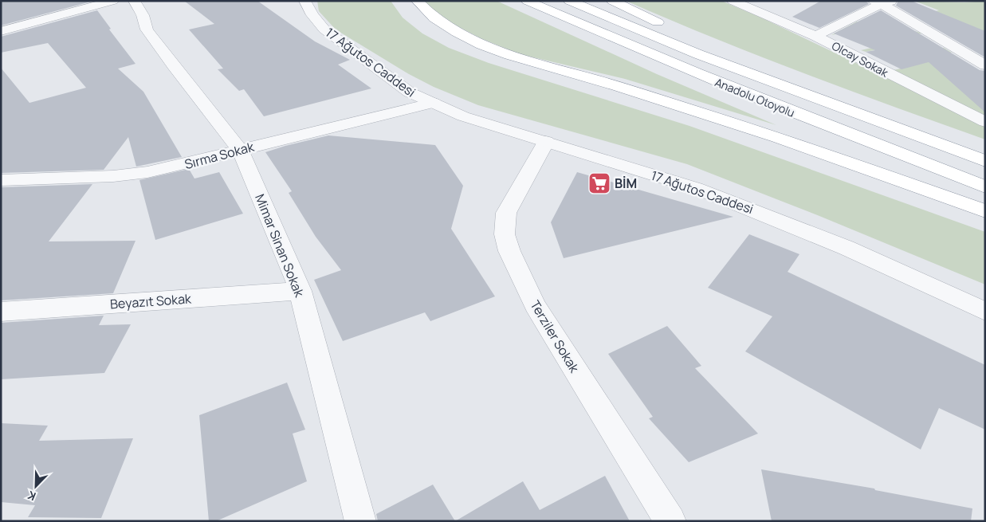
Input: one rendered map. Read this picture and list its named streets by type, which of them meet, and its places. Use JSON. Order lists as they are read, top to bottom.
{
  "streets": {
    "highway": ["Anadolu Otoyolu"],
    "street": [
      "Olcay Sokak",
      "17 Ağutos Caddesi",
      "Sırma Sokak",
      "Mimar Sinan Sokak",
      "Beyazıt Sokak",
      "Terziler Sokak"
    ]
  },
  "crossings": [
    ["17 Ağutos Caddesi", "Sırma Sokak"],
    ["17 Ağutos Caddesi", "Terziler Sokak"],
    ["Sırma Sokak", "Mimar Sinan Sokak"],
    ["Mimar Sinan Sokak", "Beyazıt Sokak"]
  ],
  "places": {
    "supermarket": ["BİM"]
  },
  "north": "bottom left"
}
